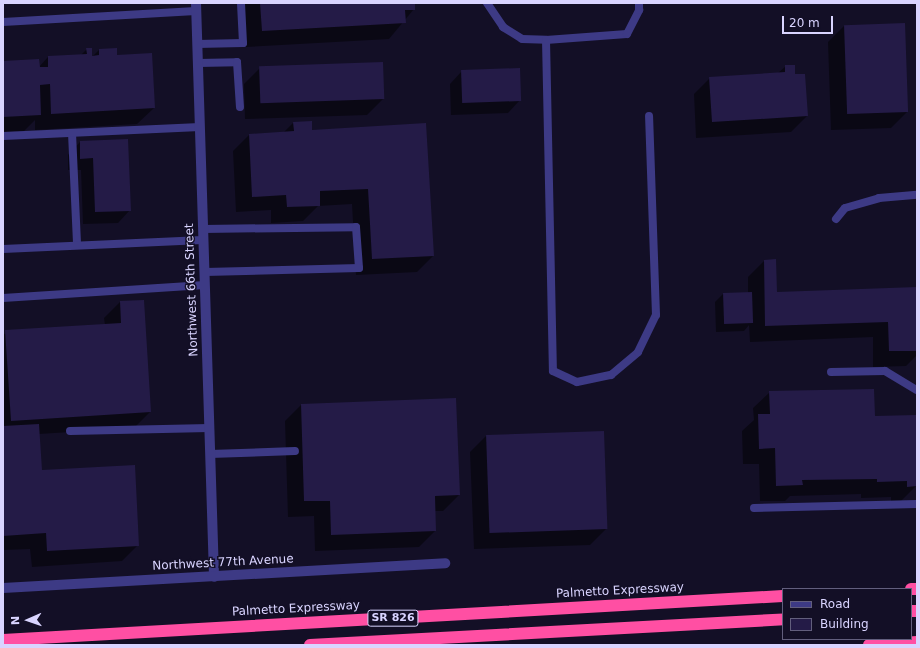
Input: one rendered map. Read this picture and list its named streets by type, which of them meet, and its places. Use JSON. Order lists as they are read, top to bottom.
{
  "streets": {
    "highway": ["Palmetto Expressway", "SR 826"],
    "street": ["Northwest 66th Street", "Northwest 77th Avenue"]
  },
  "crossings": [
    ["Northwest 66th Street", "Northwest 77th Avenue"]
  ],
  "legend": ["Road", "Building"],
  "scale_bar": "20 m",
  "north": "left"
}
